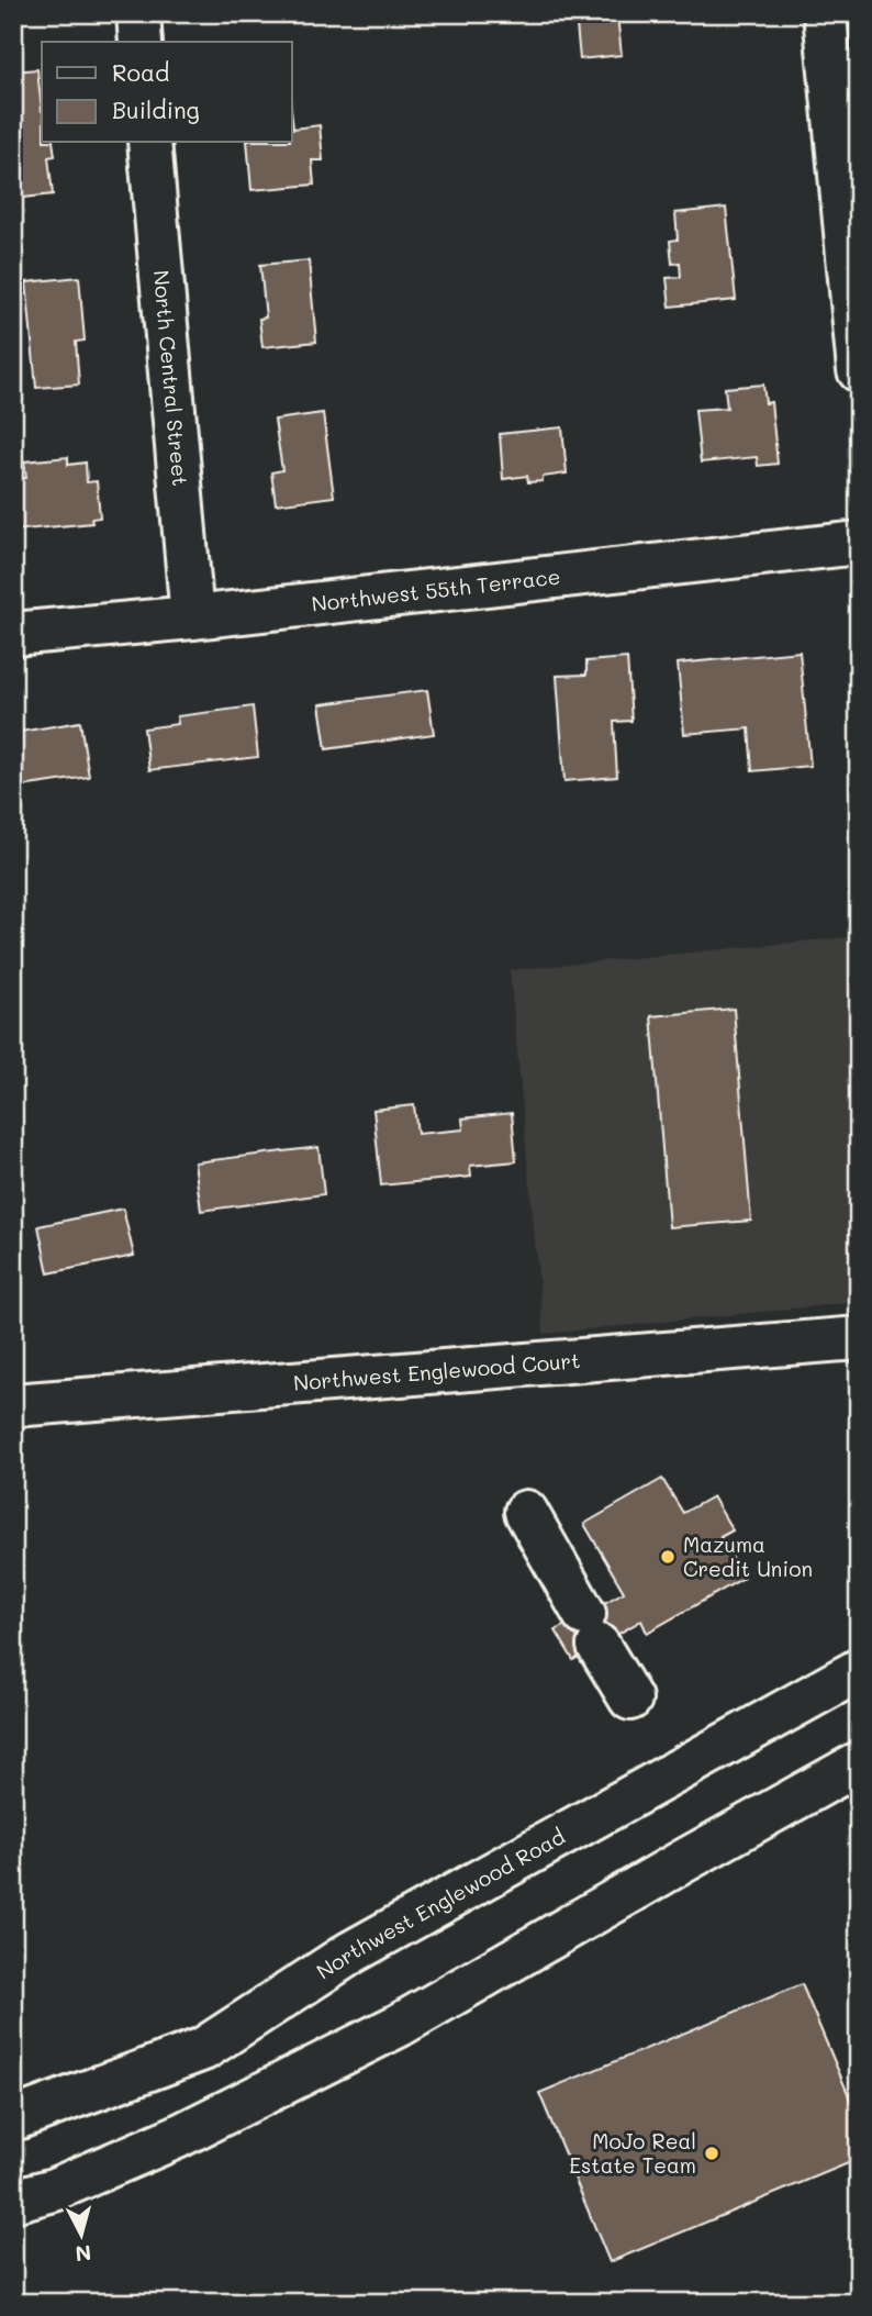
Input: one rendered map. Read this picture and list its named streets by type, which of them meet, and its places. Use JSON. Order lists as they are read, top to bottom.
{
  "streets": {
    "street": [
      "North Central Street",
      "Northwest 55th Terrace",
      "Northwest Englewood Court",
      "Northwest Englewood Road"
    ]
  },
  "crossings": [
    ["North Central Street", "Northwest 55th Terrace"]
  ],
  "places": ["Mazuma Credit Union", "MoJo Real Estate Team"],
  "legend": ["Road", "Building"],
  "north": "bottom"
}
